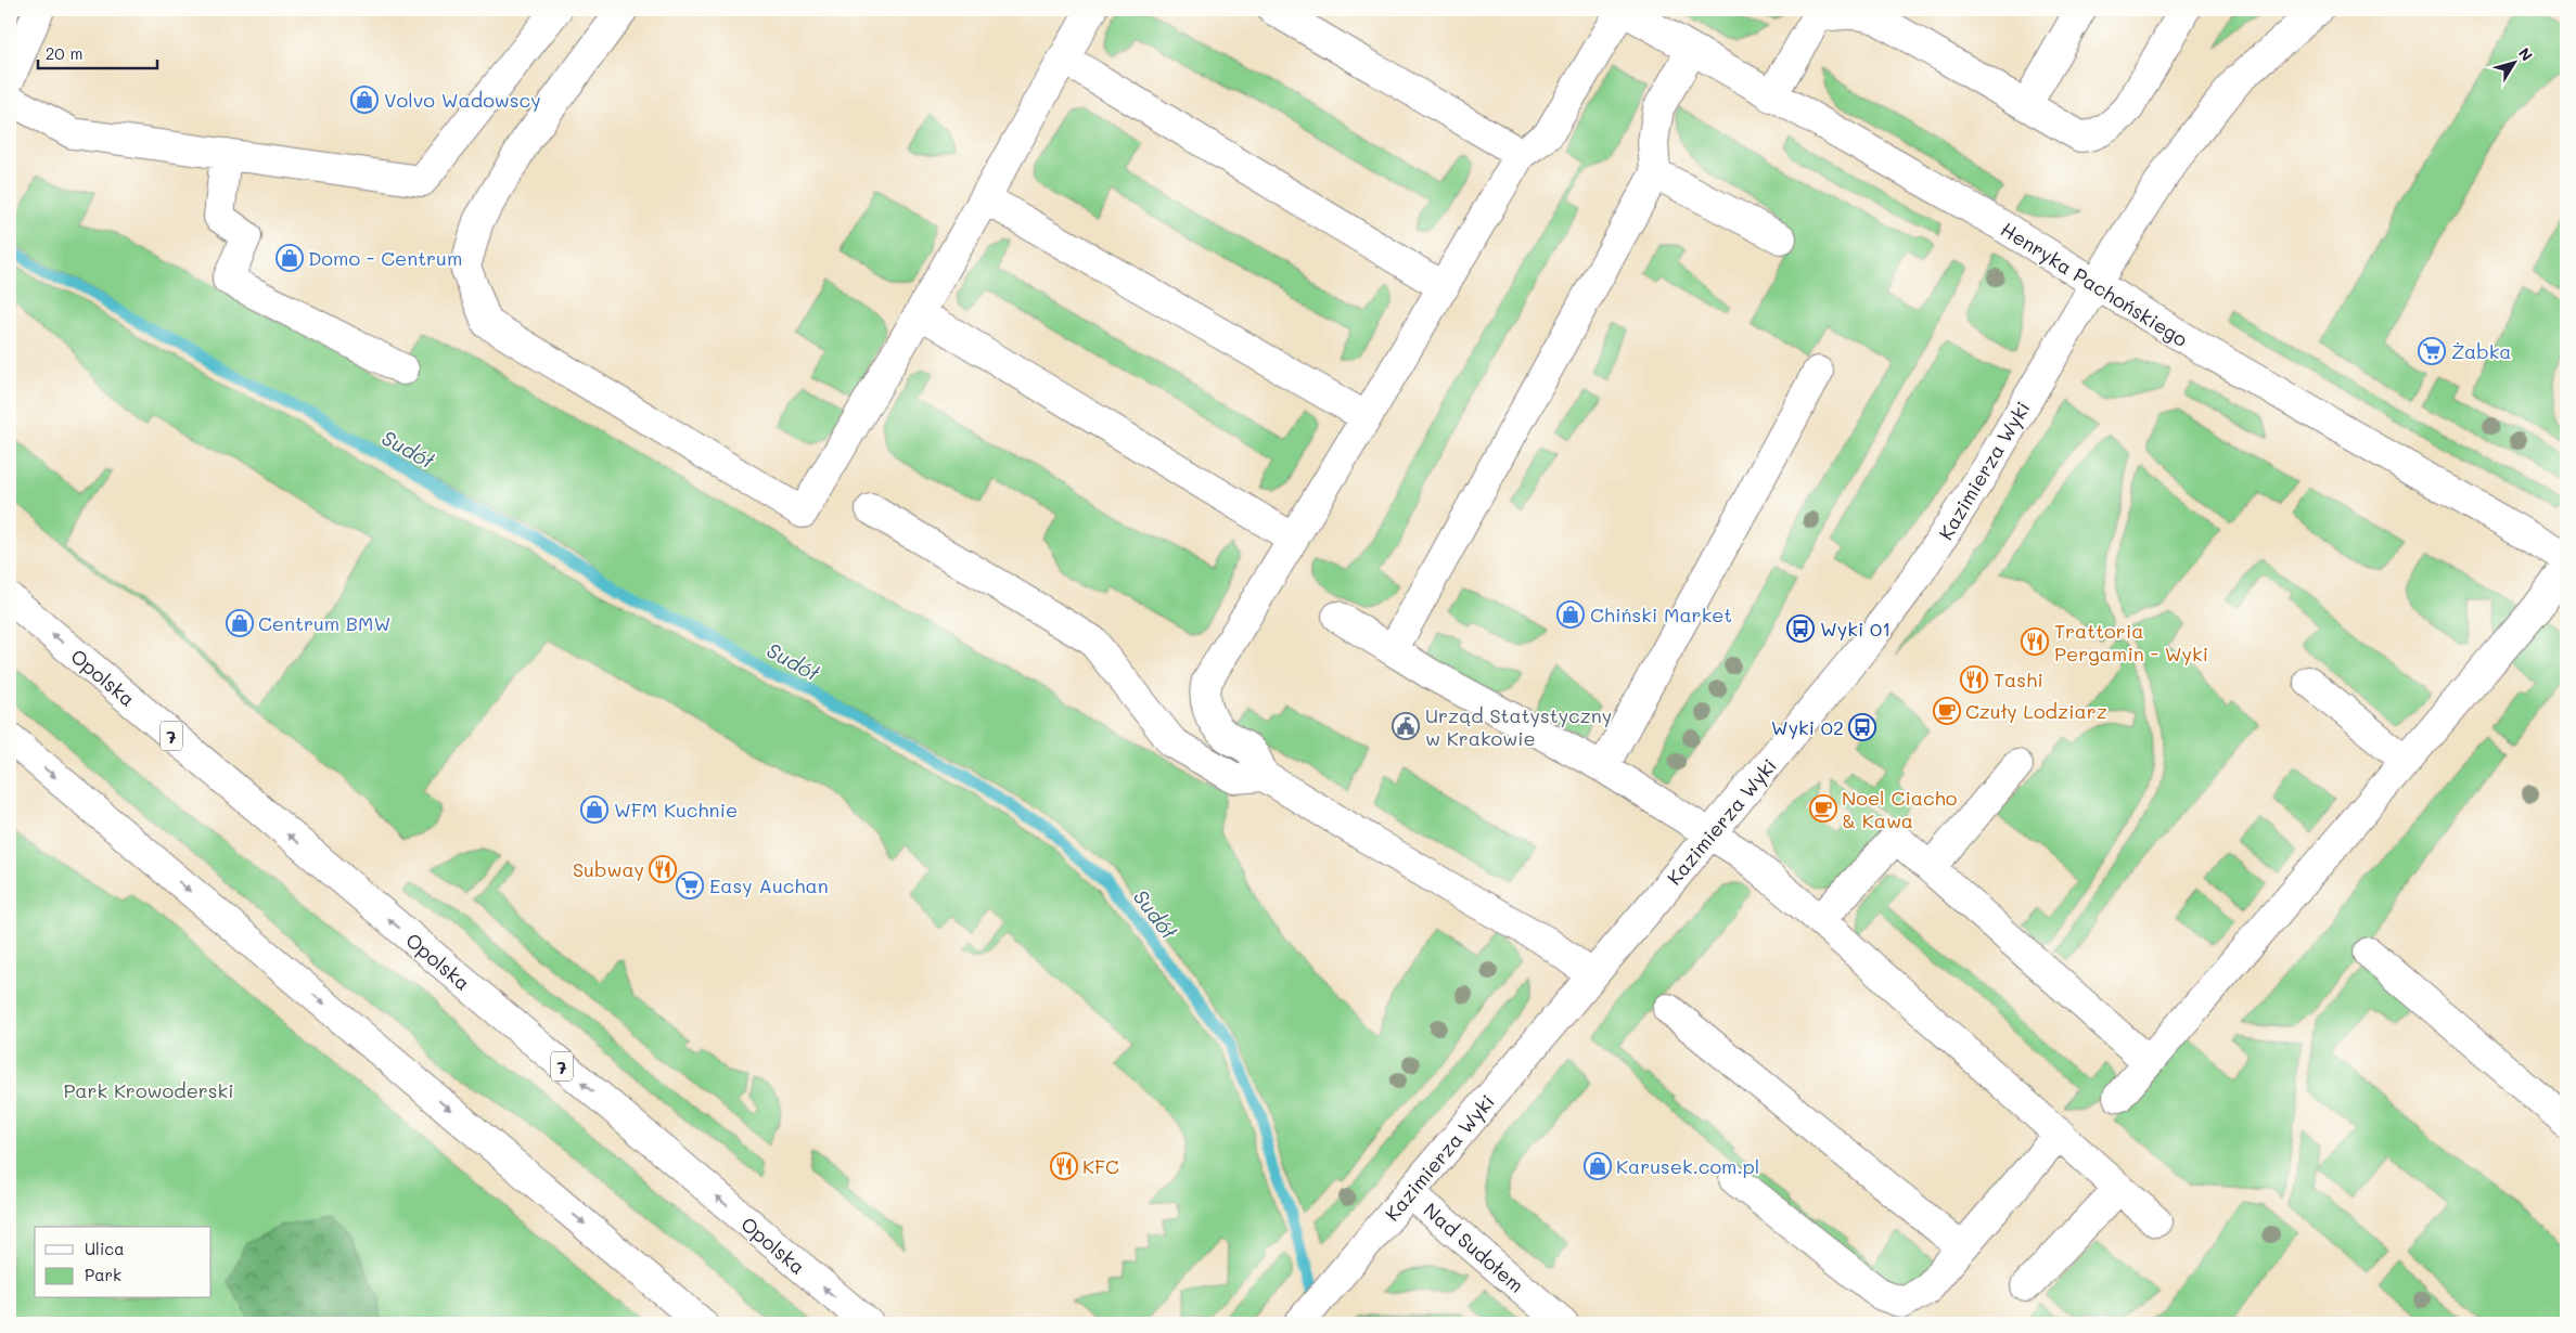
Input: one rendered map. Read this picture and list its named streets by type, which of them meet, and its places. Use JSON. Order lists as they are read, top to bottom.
{
  "streets": {
    "street": [
      "Henryka Pachońskiego",
      "Kazimierza Wyki",
      "Opolska",
      "7",
      "Nad Sudołem"
    ]
  },
  "crossings": [
    ["Henryka Pachońskiego", "Kazimierza Wyki"],
    ["Kazimierza Wyki", "Nad Sudołem"]
  ],
  "water": ["Sudół"],
  "parks": ["Park Krowoderski"],
  "places": {
    "shop": [
      "Volvo Wadowscy",
      "Domo - Centrum",
      "Chiński Market",
      "Centrum BMW",
      "WFM Kuchnie",
      "Karusek.com.pl"
    ],
    "supermarket": ["Żabka", "Easy Auchan"],
    "bus stop": ["Wyki 01", "Wyki 02"],
    "restaurant": [
      "Trattoria Pergamin - Wyki",
      "Tashi",
      "Subway",
      "KFC"
    ],
    "cafe": ["Czuły Lodziarz", "Noel Ciacho & Kawa"],
    "public building": ["Urząd Statystyczny w Krakowie"]
  },
  "legend": ["Ulica", "Park"],
  "scale_bar": "20 m",
  "north": "top right"
}
